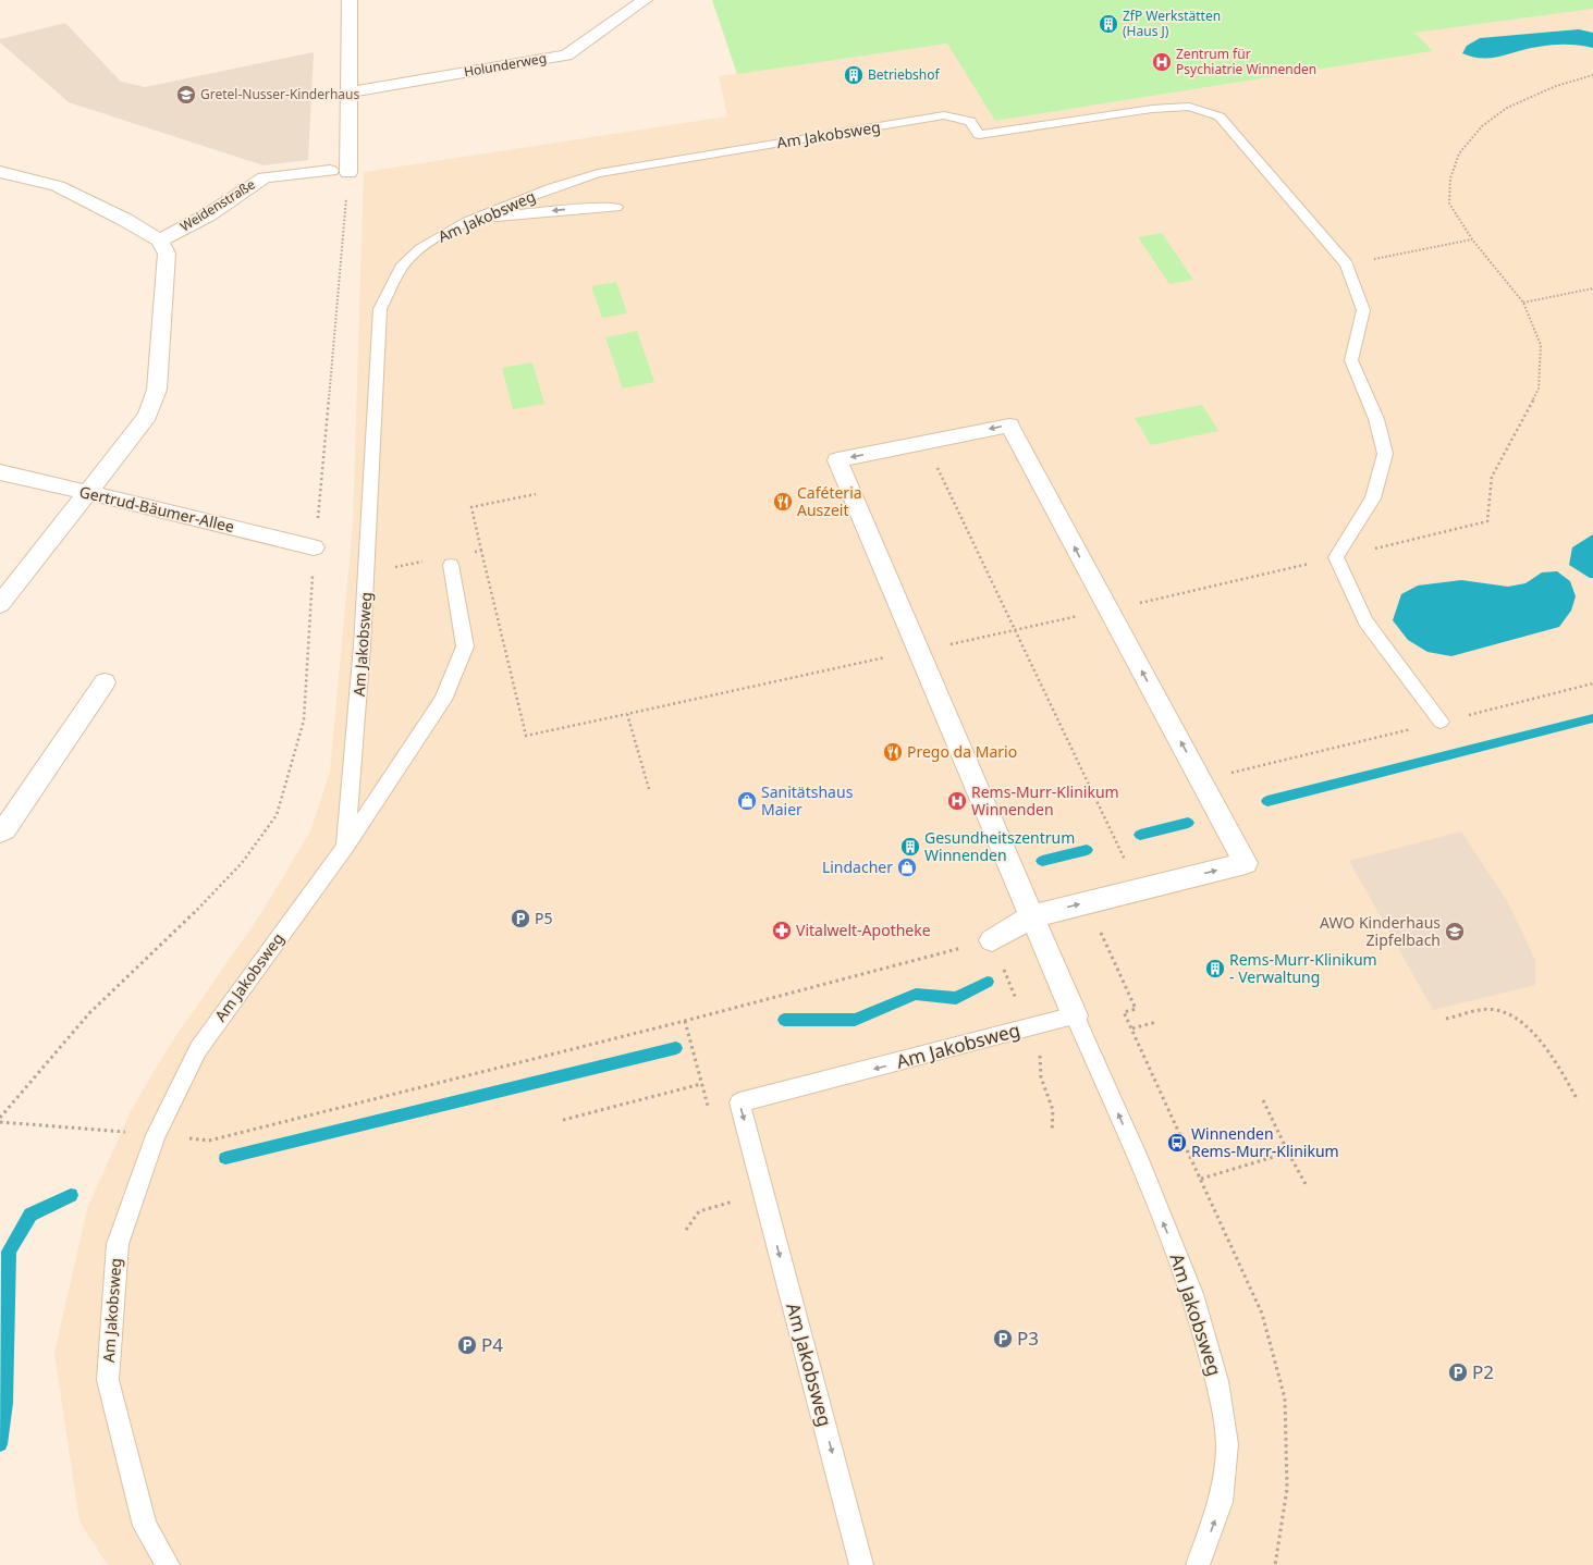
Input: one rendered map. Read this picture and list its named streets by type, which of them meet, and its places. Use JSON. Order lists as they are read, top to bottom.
{
  "streets": {
    "street": ["Holunderweg", "Weidenstraße", "Gertrud-Bäumer-Allee"],
    "lane": ["Am Jakobsweg"]
  },
  "places": {
    "building": [
      "ZfP Werkstätten (Haus J)",
      "Betriebshof",
      "Gesundheitszentrum Winnenden",
      "Rems-Murr-Klinikum - Verwaltung"
    ],
    "hospital": ["Zentrum für Psychiatrie Winnenden", "Rems-Murr-Klinikum Winnenden"],
    "school or university": ["Gretel-Nusser-Kinderhaus", "AWO Kinderhaus Zipfelbach"],
    "restaurant": ["Caféteria Auszeit", "Prego da Mario"],
    "shop": ["Sanitätshaus Maier", "Lindacher"],
    "parking": [
      "P5",
      "P3",
      "P4",
      "P2"
    ],
    "pharmacy": ["Vitalwelt-Apotheke"],
    "bus stop": ["Winnenden Rems-Murr-Klinikum"]
  }
}
